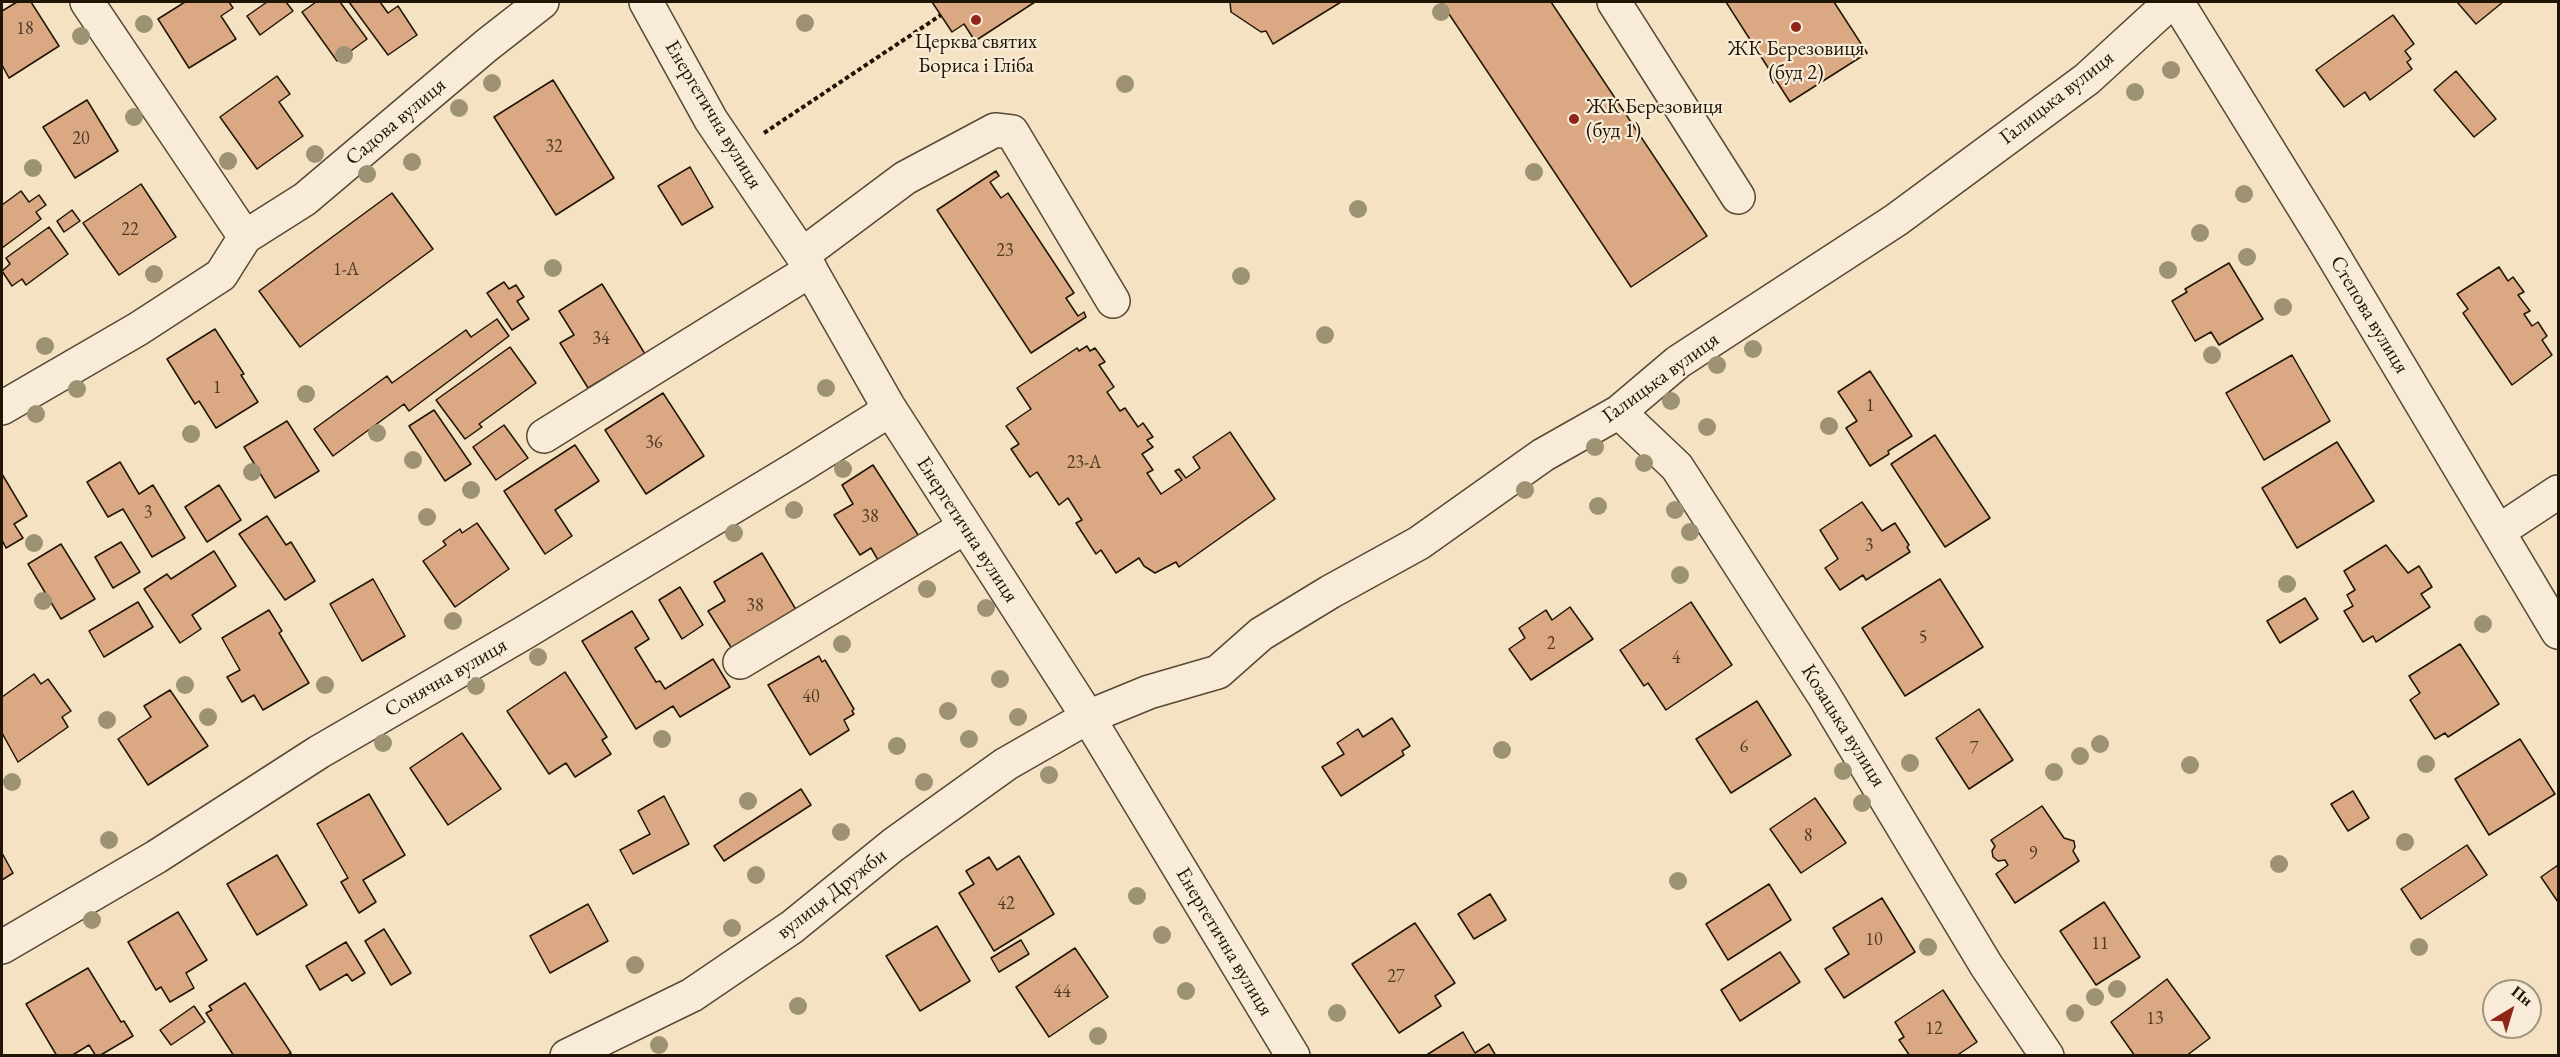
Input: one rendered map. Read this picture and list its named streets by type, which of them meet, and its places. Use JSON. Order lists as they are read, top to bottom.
{
  "streets": {
    "street": [
      "Галицька вулиця",
      "Енергетична вулиця",
      "Садова вулиця",
      "Степова вулиця",
      "Сонячна вулиця",
      "Козацька вулиця",
      "вулиця Дружби"
    ]
  },
  "crossings": [
    ["Галицька вулиця", "Енергетична вулиця"],
    ["Галицька вулиця", "Козацька вулиця"],
    ["Галицька вулиця", "вулиця Дружби"],
    ["Енергетична вулиця", "Сонячна вулиця"],
    ["Енергетична вулиця", "вулиця Дружби"]
  ],
  "places": ["Церква святих Бориса і Гліба", "ЖК Березовиця (буд 2)", "ЖК Березовиця (буд 1)"],
  "house_numbers": [
    "18",
    "20",
    "32",
    "22",
    "23",
    "1-А",
    "34",
    "1",
    "1",
    "36",
    "23-А",
    "3",
    "38",
    "3",
    "38",
    "5",
    "2",
    "4",
    "40",
    "6",
    "7",
    "8",
    "9",
    "42",
    "10",
    "11",
    "27",
    "44",
    "13",
    "12"
  ],
  "north": "top right"
}
